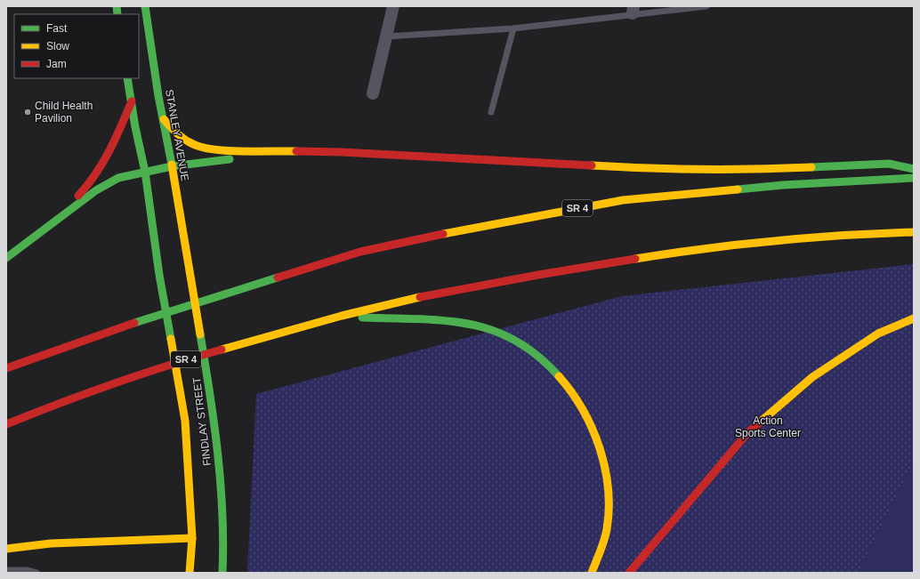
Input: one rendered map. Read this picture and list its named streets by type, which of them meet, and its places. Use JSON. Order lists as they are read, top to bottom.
{
  "streets": {
    "main road": ["STANLEY AVENUE", "SR 4", "FINDLAY STREET"]
  },
  "crossings": [
    ["STANLEY AVENUE", "FINDLAY STREET"]
  ],
  "parks": ["Action Sports Center"],
  "places": ["Child Health Pavilion"],
  "legend": ["Fast", "Slow", "Jam"]
}
